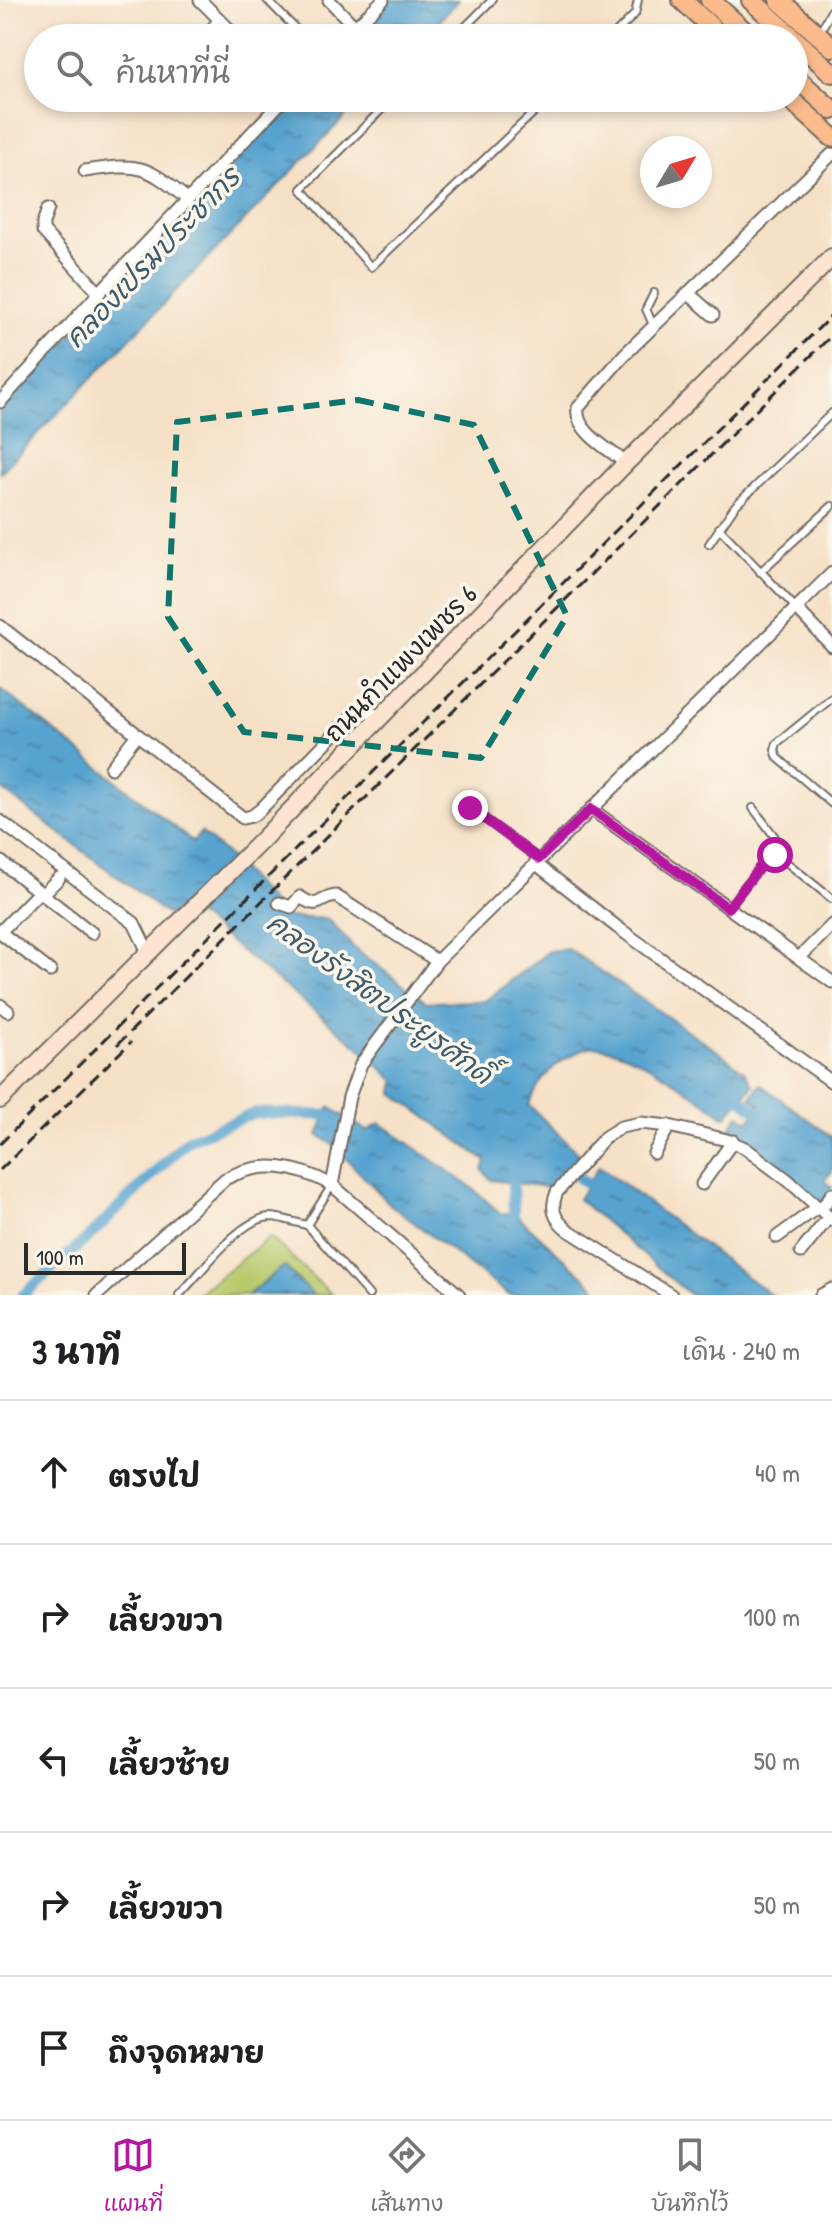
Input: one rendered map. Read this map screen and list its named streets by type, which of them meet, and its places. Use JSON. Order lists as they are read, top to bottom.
{
  "streets": {
    "main road": ["ถนนกำแพงเพชร 6"]
  },
  "water": ["คลองเปรมประชากร", "คลองรังสิตประยูรศักดิ์"],
  "scale_bar": "100 m",
  "north": "top right",
  "page": {
    "search": "ค้นหาที่นี่",
    "scale": "100 m",
    "heading": ["3 นาที", "เดิน · 240 m"],
    "list": [
      ["ตรงไป", "40 m"],
      ["เลี้ยวขวา", "100 m"],
      ["เลี้ยวซ้าย", "50 m"],
      ["เลี้ยวขวา", "50 m"],
      "ถึงจุดหมาย"
    ],
    "nav": ["แผนที่", "เส้นทาง", "บันทึกไว้"]
  }
}
